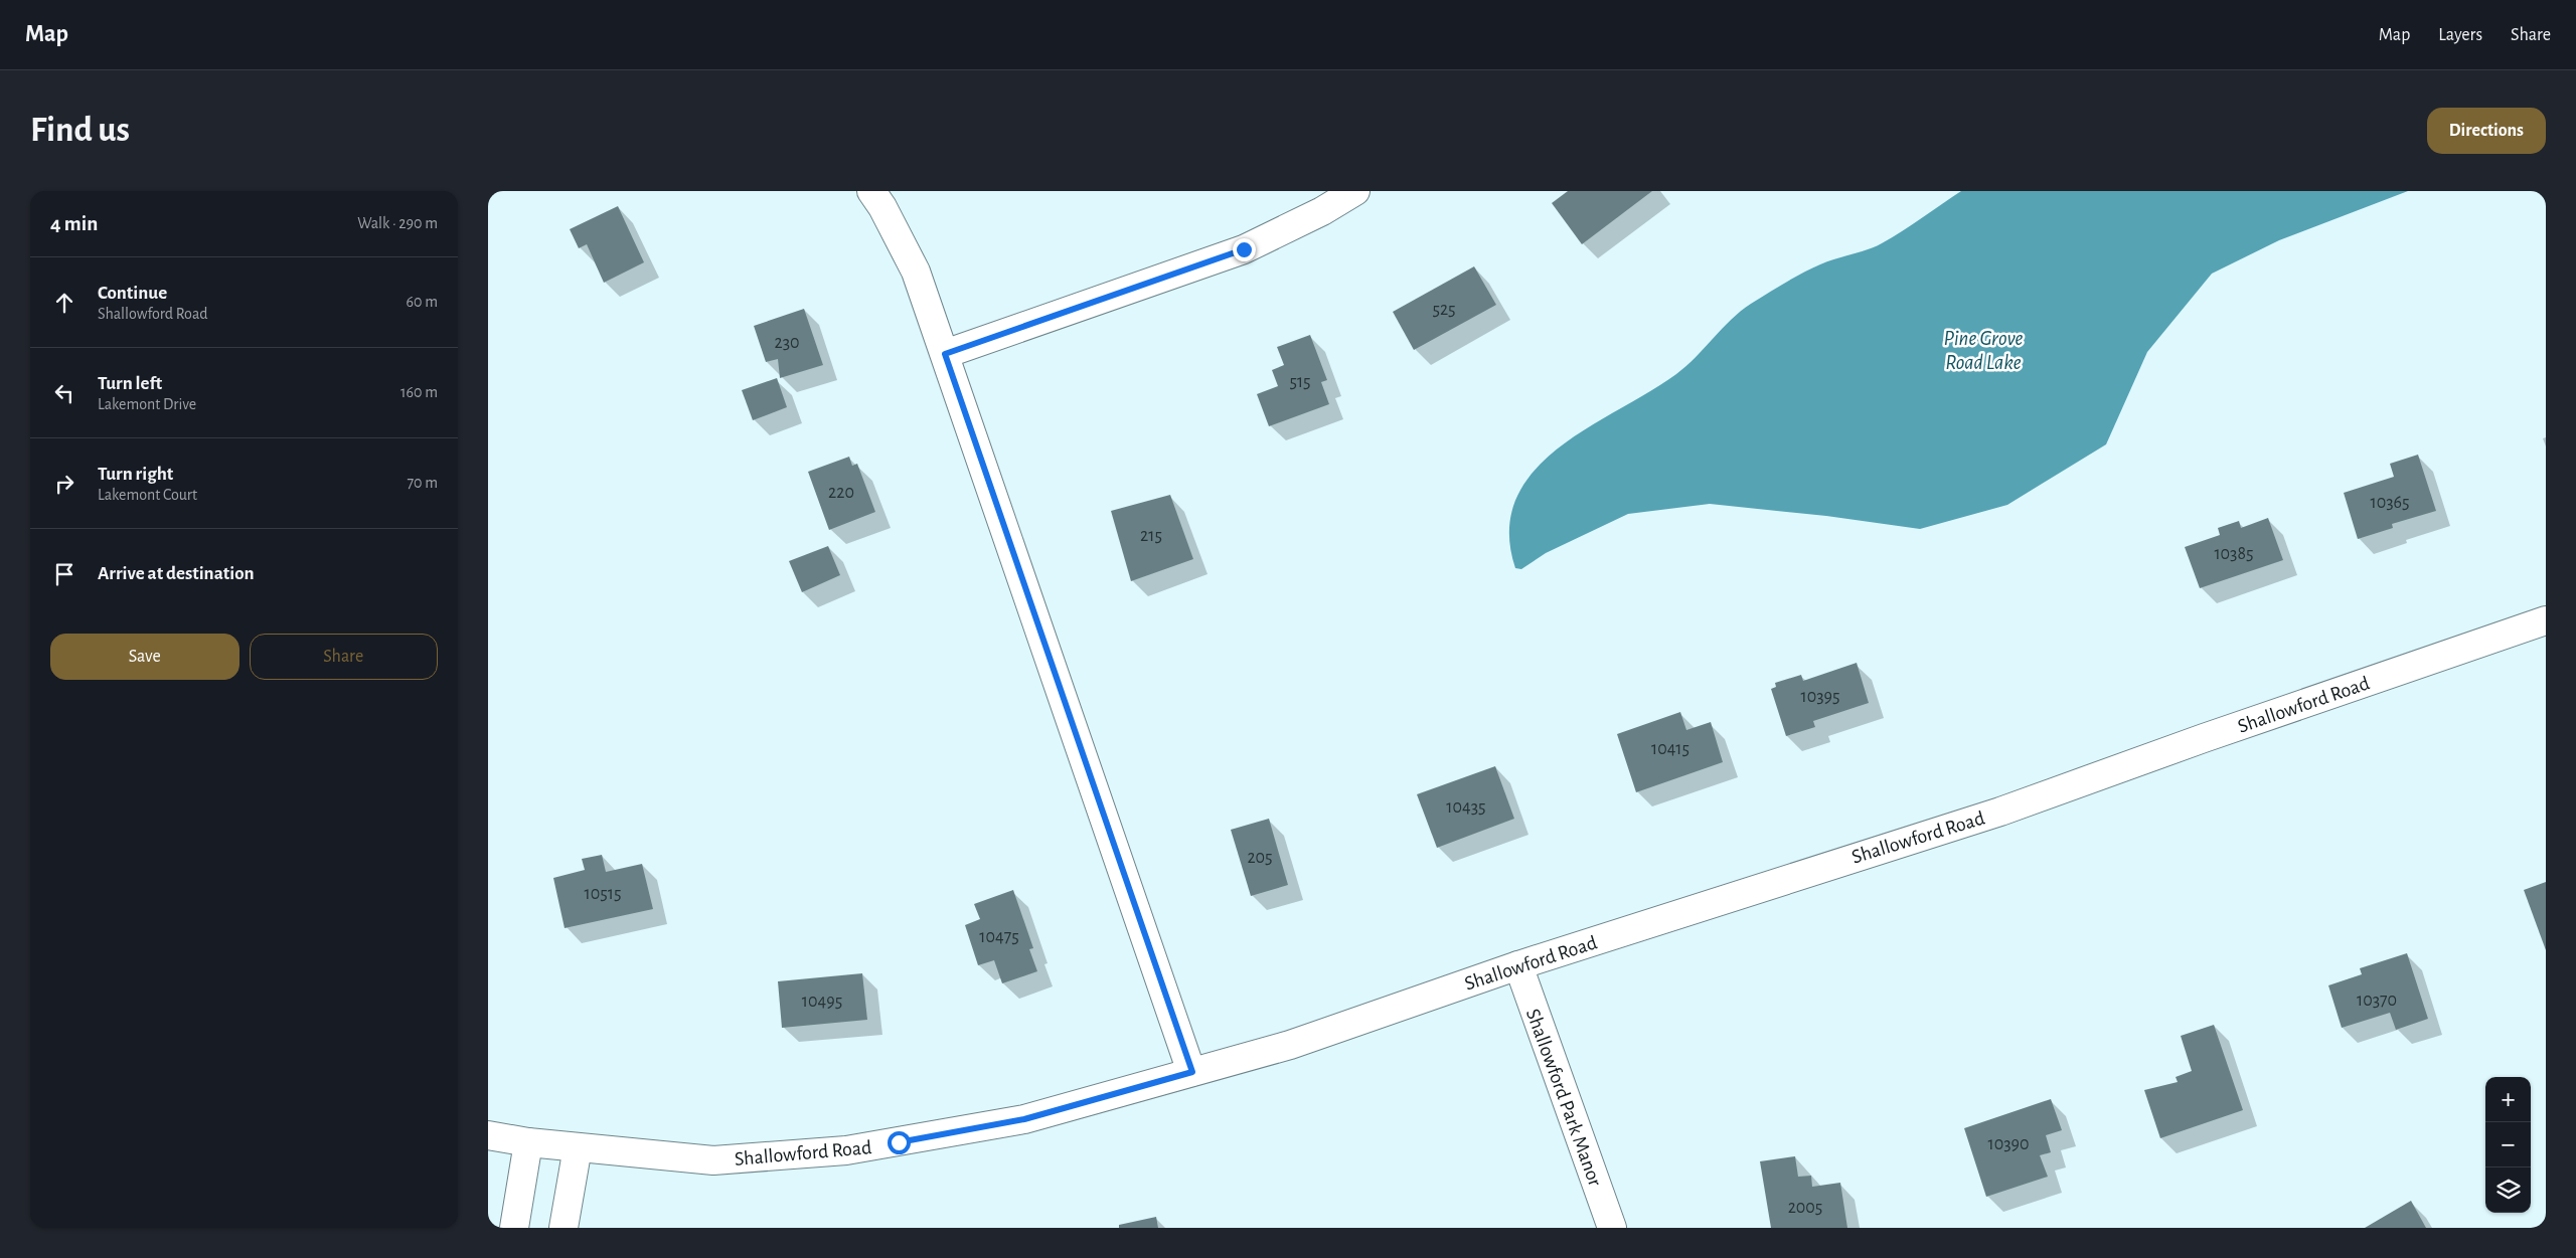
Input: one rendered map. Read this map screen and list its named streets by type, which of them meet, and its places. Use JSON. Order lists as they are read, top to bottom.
{
  "streets": {
    "street": ["Shallowford Road", "Shallowford Park Manor"]
  },
  "crossings": [
    ["Shallowford Road", "Shallowford Park Manor"]
  ],
  "water": ["Pine Grove Road Lake"],
  "house_numbers": [
    "525",
    "230",
    "515",
    "220",
    "10365",
    "215",
    "10385",
    "10395",
    "10415",
    "10435",
    "205",
    "10515",
    "10475",
    "10370",
    "10495",
    "10390",
    "2005"
  ],
  "page": {
    "header": "Map",
    "nav": ["Map", "Layers", "Share"],
    "buttons": [
      "Directions",
      ["Save", "Share"]
    ],
    "title": "Find us",
    "heading": ["4 min", "Walk · 290 m"],
    "list": [
      ["Continue", "Shallowford Road", "60 m"],
      ["Turn left", "Lakemont Drive", "160 m"],
      ["Turn right", "Lakemont Court", "70 m"],
      "Arrive at destination"
    ],
    "map_buttons": ["+", "−"]
  }
}
